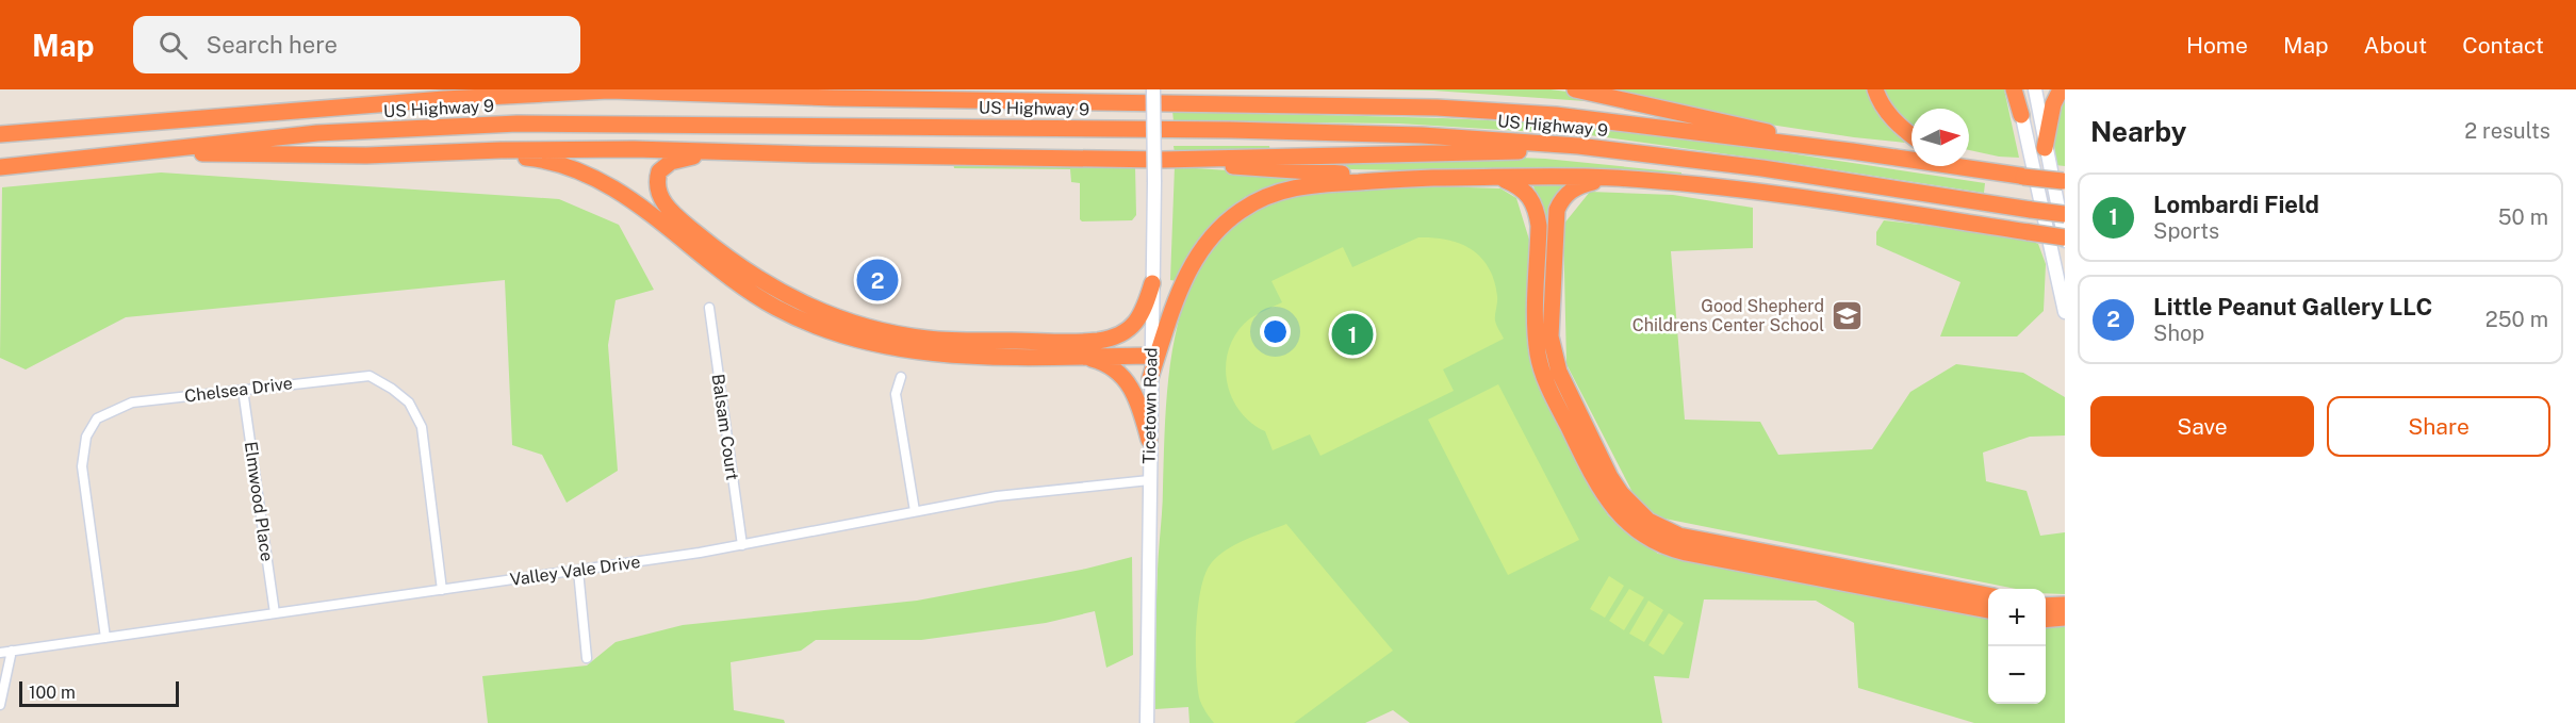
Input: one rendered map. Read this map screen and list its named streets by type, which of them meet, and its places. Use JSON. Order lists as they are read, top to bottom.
{
  "streets": {
    "highway": ["US Highway 9"],
    "street": [
      "Chelsea Drive",
      "Ticetown Road",
      "Balsam Court",
      "Elmwood Place",
      "Valley Vale Drive"
    ]
  },
  "crossings": [
    ["Chelsea Drive", "Elmwood Place"],
    ["Chelsea Drive", "Valley Vale Drive"],
    ["Ticetown Road", "Valley Vale Drive"],
    ["Balsam Court", "Valley Vale Drive"],
    ["Elmwood Place", "Valley Vale Drive"]
  ],
  "places": {
    "school or university": ["Good Shepherd Childrens Center School"]
  },
  "scale_bar": "100 m",
  "north": "right",
  "page": {
    "header": "Map",
    "search": "Search here",
    "nav": [
      "Home",
      "Map",
      "About",
      "Contact"
    ],
    "heading": ["Nearby", "2 results"],
    "list": [
      {
        "mark": "1",
        "name": "Lombardi Field",
        "note": "Sports",
        "value": "50 m"
      },
      {
        "mark": "2",
        "name": "Little Peanut Gallery LLC",
        "note": "Shop",
        "value": "250 m"
      }
    ],
    "pins": ["2", "1"],
    "buttons": ["Save", "Share"],
    "map_buttons": ["+", "−"],
    "scale": "100 m"
  }
}
